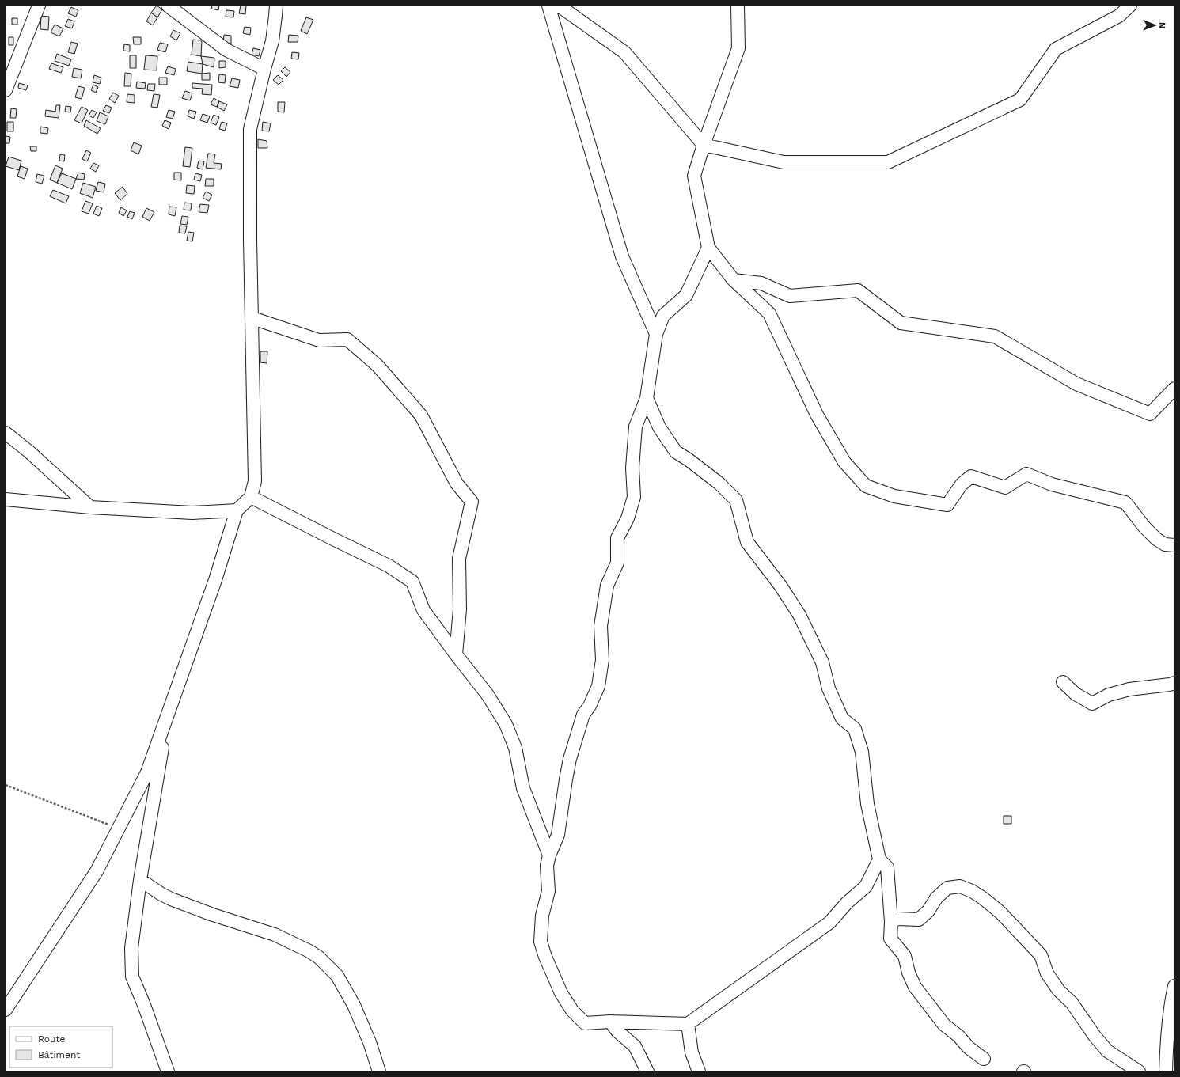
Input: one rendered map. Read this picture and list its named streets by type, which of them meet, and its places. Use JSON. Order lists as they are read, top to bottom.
{
  "legend": ["Route", "Bâtiment"],
  "north": "right"
}
